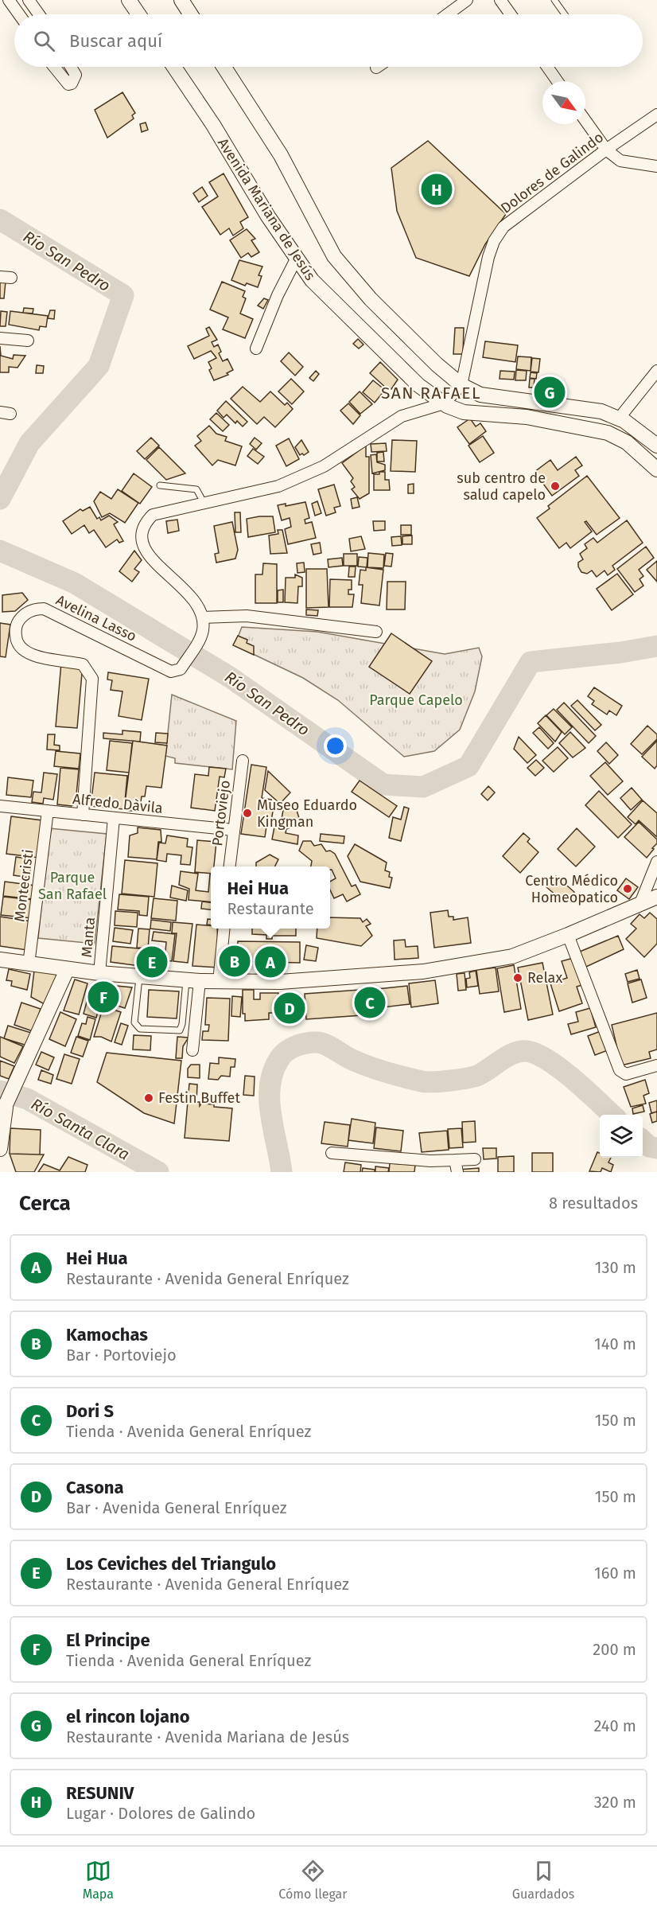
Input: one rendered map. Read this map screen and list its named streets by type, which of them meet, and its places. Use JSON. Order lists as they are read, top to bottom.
{
  "streets": {
    "street": [
      "Dolores de Galindo",
      "Avenida Mariana de Jesús",
      "Avelina Lasso",
      "Alfredo Dàvila",
      "Portoviejo",
      "Montecristi",
      "Manta"
    ]
  },
  "crossings": [
    ["Avelina Lasso", "Alfredo Dàvila"],
    ["Alfredo Dàvila", "Portoviejo"],
    ["Alfredo Dàvila", "Montecristi"],
    ["Alfredo Dàvila", "Manta"]
  ],
  "districts": ["SAN RAFAEL"],
  "water": ["Río San Pedro", "Río Santa Clara"],
  "parks": ["Parque Capelo", "Parque San Rafael"],
  "places": [
    "sub centro de salud capelo",
    "Museo Eduardo Kingman",
    "Centro Médico Homeopatico",
    "Relax",
    "Festin Buffet"
  ],
  "north": "bottom right",
  "page": {
    "search": "Buscar aquí",
    "pins": [
      "H",
      "G",
      "B",
      "A",
      "E",
      "F",
      "C",
      "D"
    ],
    "popup": ["Hei Hua", "Restaurante"],
    "heading": ["Cerca", "8 resultados"],
    "list": [
      {
        "mark": "A",
        "name": "Hei Hua",
        "note": "Restaurante · Avenida General Enríquez",
        "value": "130 m"
      },
      {
        "mark": "B",
        "name": "Kamochas",
        "note": "Bar · Portoviejo",
        "value": "140 m"
      },
      {
        "mark": "C",
        "name": "Dori S",
        "note": "Tienda · Avenida General Enríquez",
        "value": "150 m"
      },
      {
        "mark": "D",
        "name": "Casona",
        "note": "Bar · Avenida General Enríquez",
        "value": "150 m"
      },
      {
        "mark": "E",
        "name": "Los Ceviches del Triangulo",
        "note": "Restaurante · Avenida General Enríquez",
        "value": "160 m"
      },
      {
        "mark": "F",
        "name": "El Principe",
        "note": "Tienda · Avenida General Enríquez",
        "value": "200 m"
      },
      {
        "mark": "G",
        "name": "el rincon lojano",
        "note": "Restaurante · Avenida Mariana de Jesús",
        "value": "240 m"
      },
      {
        "mark": "H",
        "name": "RESUNIV",
        "note": "Lugar · Dolores de Galindo",
        "value": "320 m"
      }
    ],
    "nav": ["Mapa", "Cómo llegar", "Guardados"]
  }
}
